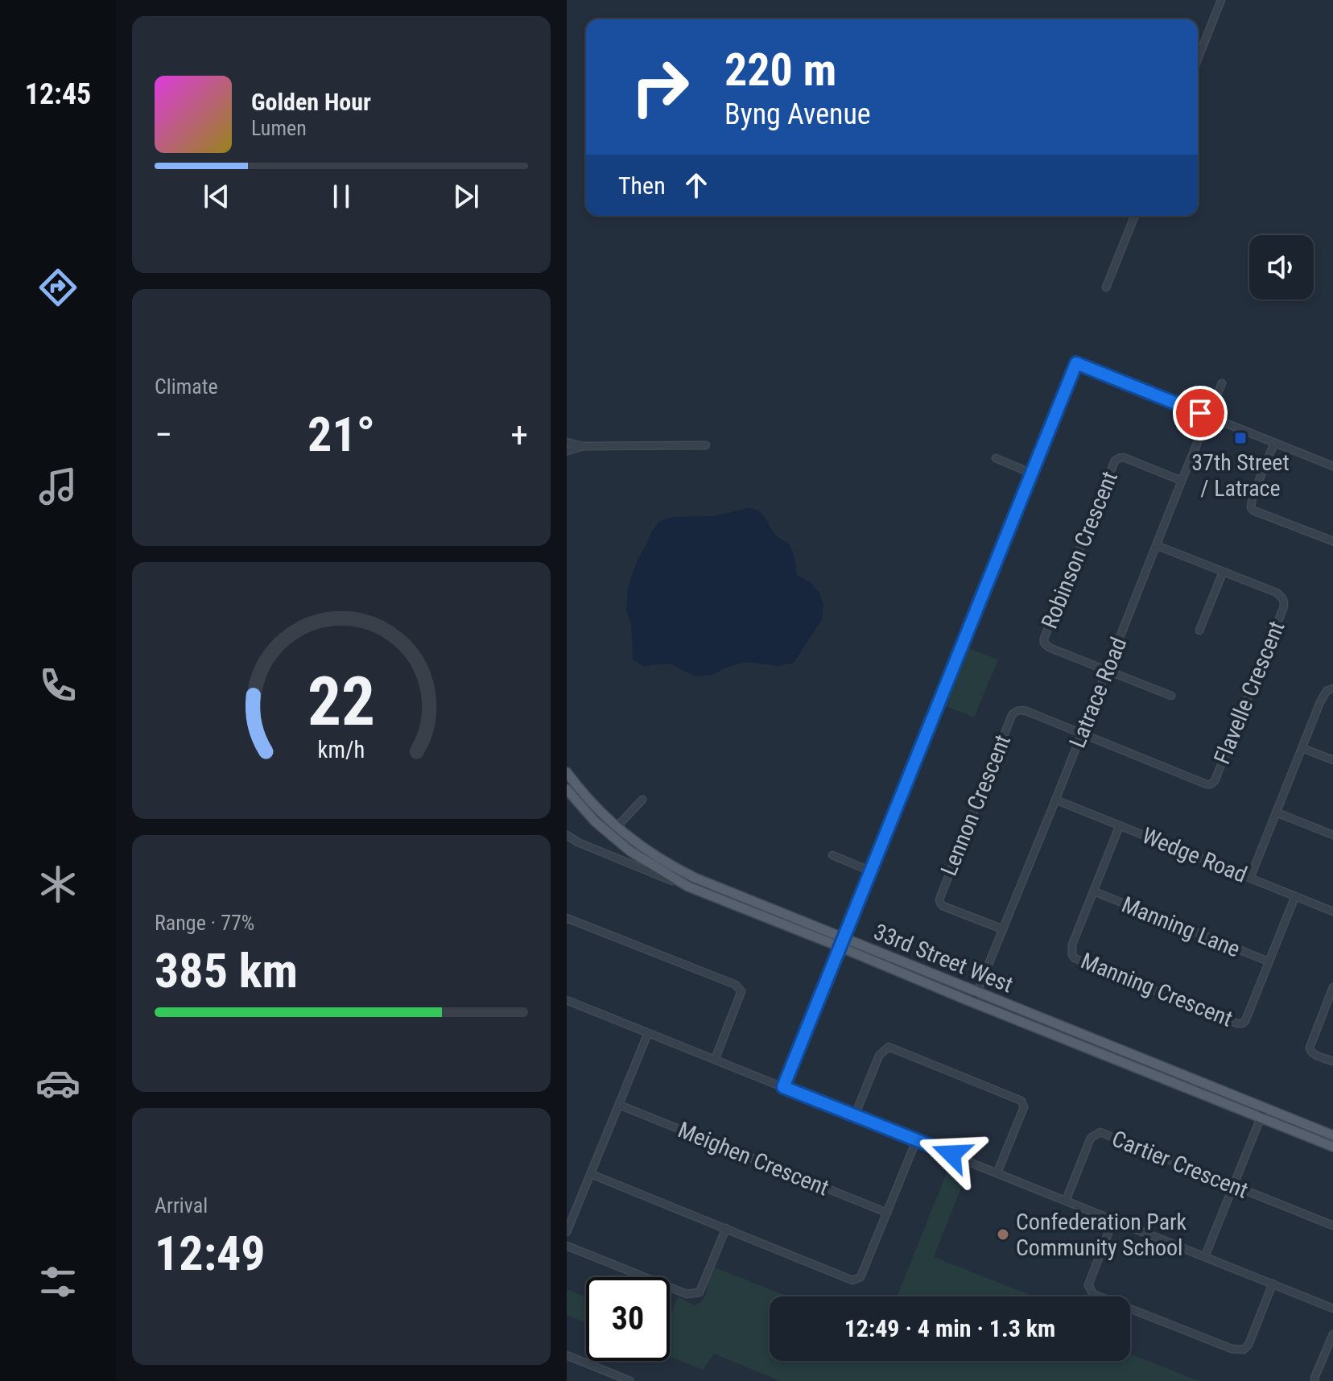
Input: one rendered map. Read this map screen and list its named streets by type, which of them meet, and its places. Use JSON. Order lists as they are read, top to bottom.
{
  "streets": {
    "main road": ["33rd Street West"],
    "street": [
      "Robinson Crescent",
      "Latrace Road",
      "Flavelle Crescent",
      "Lennon Crescent",
      "Wedge Road",
      "Manning Lane",
      "Manning Crescent",
      "Meighen Crescent",
      "Cartier Crescent"
    ]
  },
  "crossings": [
    ["Robinson Crescent", "Latrace Road"],
    ["Latrace Road", "Flavelle Crescent"],
    ["Latrace Road", "Lennon Crescent"],
    ["Latrace Road", "Wedge Road"],
    ["Latrace Road", "33rd Street West"],
    ["Flavelle Crescent", "Lennon Crescent"],
    ["Wedge Road", "Manning Crescent"],
    ["Manning Lane", "Manning Crescent"]
  ],
  "places": {
    "transit": ["37th Street / Latrace"],
    "other": ["Confederation Park Community School"]
  },
  "page": {
    "tabs": "12:45",
    "turn": ["220 m", "Byng Avenue"],
    "song": ["Golden Hour", "Lumen"],
    "then": "Then",
    "tile": [
      "Climate",
      ["Range · 77%", "385 km"],
      ["Arrival", "12:49"]
    ],
    "heat": ["−", "21°", "+"],
    "limit": "30",
    "trip": "12:49 · 4 min · 1.3 km",
    "gauge": ["22", "km/h"]
  }
}
